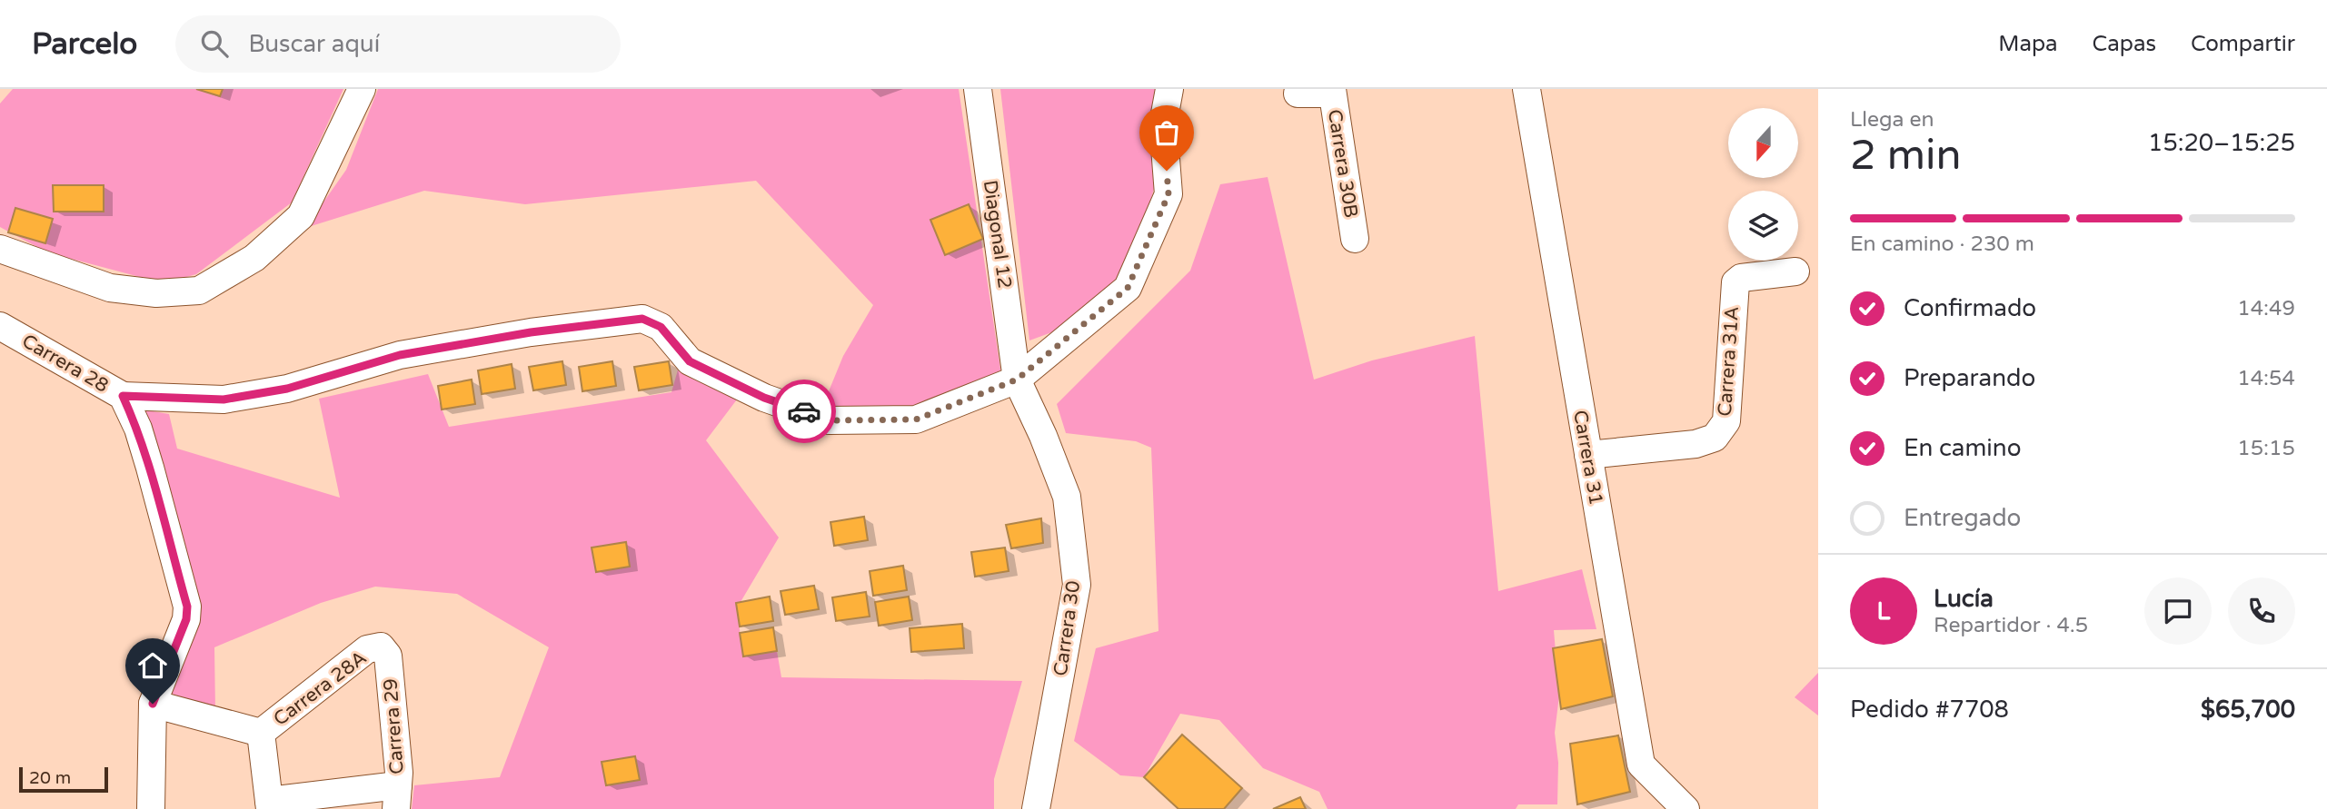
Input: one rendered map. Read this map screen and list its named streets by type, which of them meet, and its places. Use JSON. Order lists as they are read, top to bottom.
{
  "streets": {
    "street": [
      "Carrera 30B",
      "Diagonal 12",
      "Carrera 31A",
      "Carrera 28",
      "Carrera 31",
      "Carrera 30",
      "Carrera 28A",
      "Carrera 29"
    ]
  },
  "crossings": [
    ["Diagonal 12", "Carrera 30"],
    ["Carrera 31A", "Carrera 31"],
    ["Carrera 28", "Carrera 28A"],
    ["Carrera 28A", "Carrera 29"]
  ],
  "scale_bar": "20 m",
  "north": "bottom",
  "page": {
    "header": "Parcelo",
    "search": "Buscar aquí",
    "nav": ["Mapa", "Capas", "Compartir"],
    "heading": ["2 min", "Llega en", "15:20–15:25"],
    "panel": [
      "Lucía",
      "Repartidor · 4.5",
      "Pedido #7708",
      "$65,700"
    ],
    "bar": "En camino · 230 m",
    "list": [
      ["Confirmado", "14:49"],
      ["Preparando", "14:54"],
      ["En camino", "15:15"],
      "Entregado"
    ],
    "round": "L",
    "scale": "20 m"
  }
}
